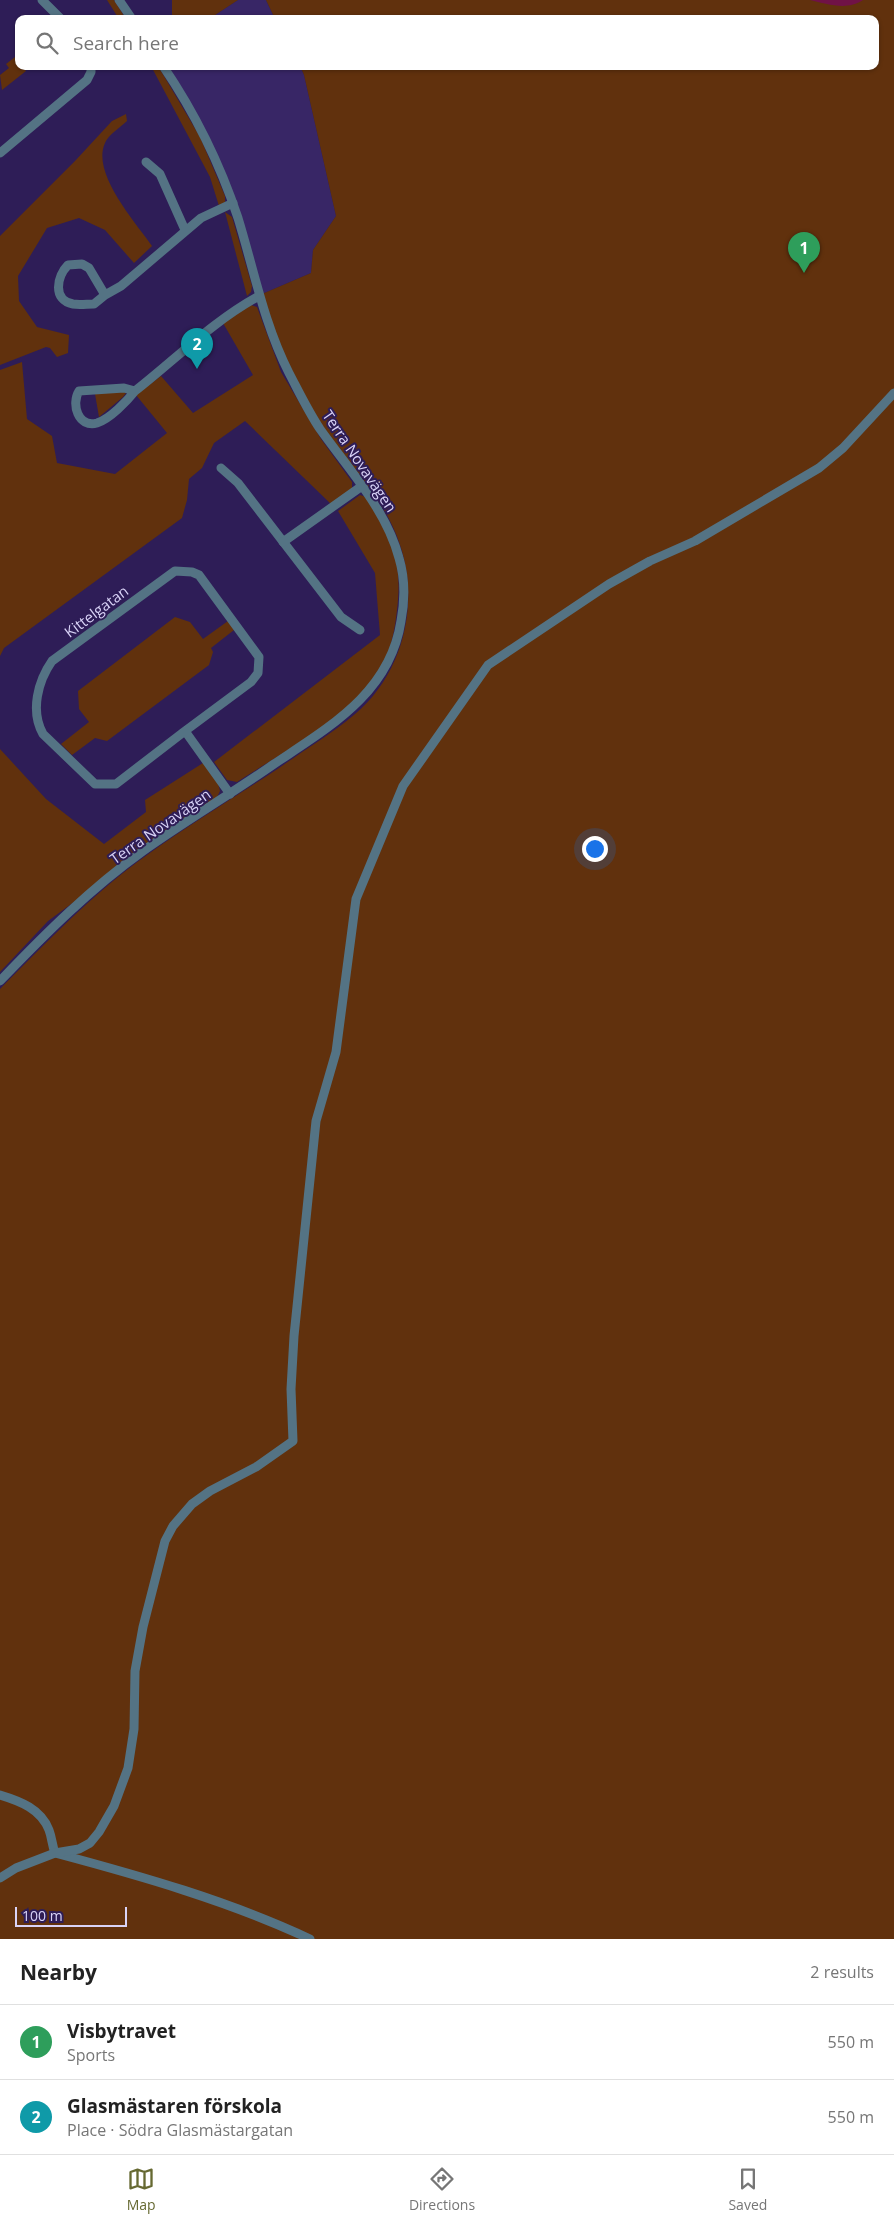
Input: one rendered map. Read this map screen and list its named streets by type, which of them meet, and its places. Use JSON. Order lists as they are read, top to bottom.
{
  "streets": {
    "street": ["Terra Novavägen", "Kittelgatan"]
  },
  "scale_bar": "100 m",
  "page": {
    "search": "Search here",
    "pins": ["1", "2"],
    "scale": "100 m",
    "heading": ["Nearby", "2 results"],
    "list": [
      {
        "mark": "1",
        "name": "Visbytravet",
        "note": "Sports",
        "value": "550 m"
      },
      {
        "mark": "2",
        "name": "Glasmästaren förskola",
        "note": "Place · Södra Glasmästargatan",
        "value": "550 m"
      }
    ],
    "nav": ["Map", "Directions", "Saved"]
  }
}
